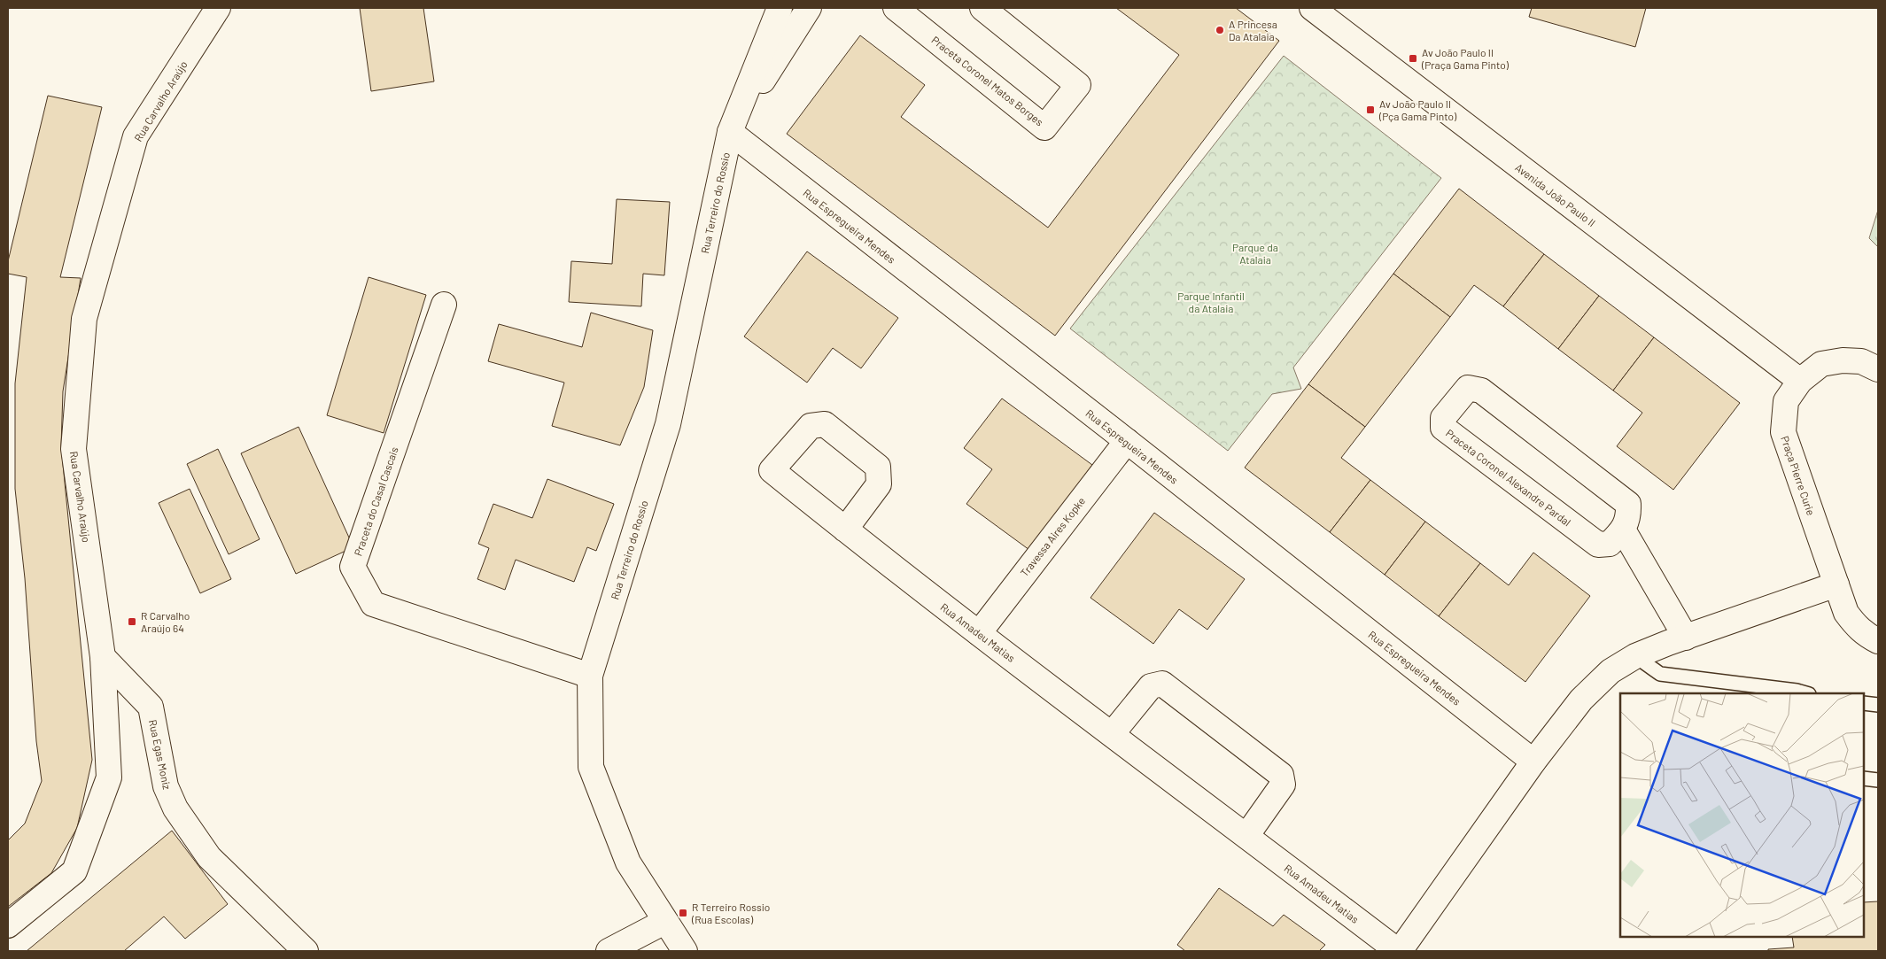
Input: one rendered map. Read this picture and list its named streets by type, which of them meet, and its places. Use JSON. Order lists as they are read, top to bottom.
{
  "streets": {
    "street": [
      "Praceta Coronel Matos Borges",
      "Rua Carvalho Araújo",
      "Avenida João Paulo II",
      "Rua Terreiro do Rossio",
      "Rua Espregueira Mendes",
      "Praça Pierre Curie",
      "Praceta Coronel Alexandre Pardal",
      "Praceta do Casal Cascais",
      "Travessa Aires Kopke",
      "Rua Amadeu Matias",
      "Rua Egas Moniz"
    ]
  },
  "crossings": [
    ["Rua Carvalho Araújo", "Rua Egas Moniz"],
    ["Avenida João Paulo II", "Praça Pierre Curie"],
    ["Rua Terreiro do Rossio", "Rua Espregueira Mendes"],
    ["Rua Terreiro do Rossio", "Praceta do Casal Cascais"],
    ["Rua Espregueira Mendes", "Travessa Aires Kopke"],
    ["Travessa Aires Kopke", "Rua Amadeu Matias"]
  ],
  "parks": ["Parque da Atalaia", "Parque Infantil da Atalaia"],
  "places": {
    "other": ["A Princesa Da Atalaia"],
    "transit": [
      "Av João Paulo II (Praça Gama Pinto)",
      "Av João Paulo II (Pça Gama Pinto)",
      "R Carvalho Araújo 64",
      "R Terreiro Rossio (Rua Escolas)"
    ]
  }
}
